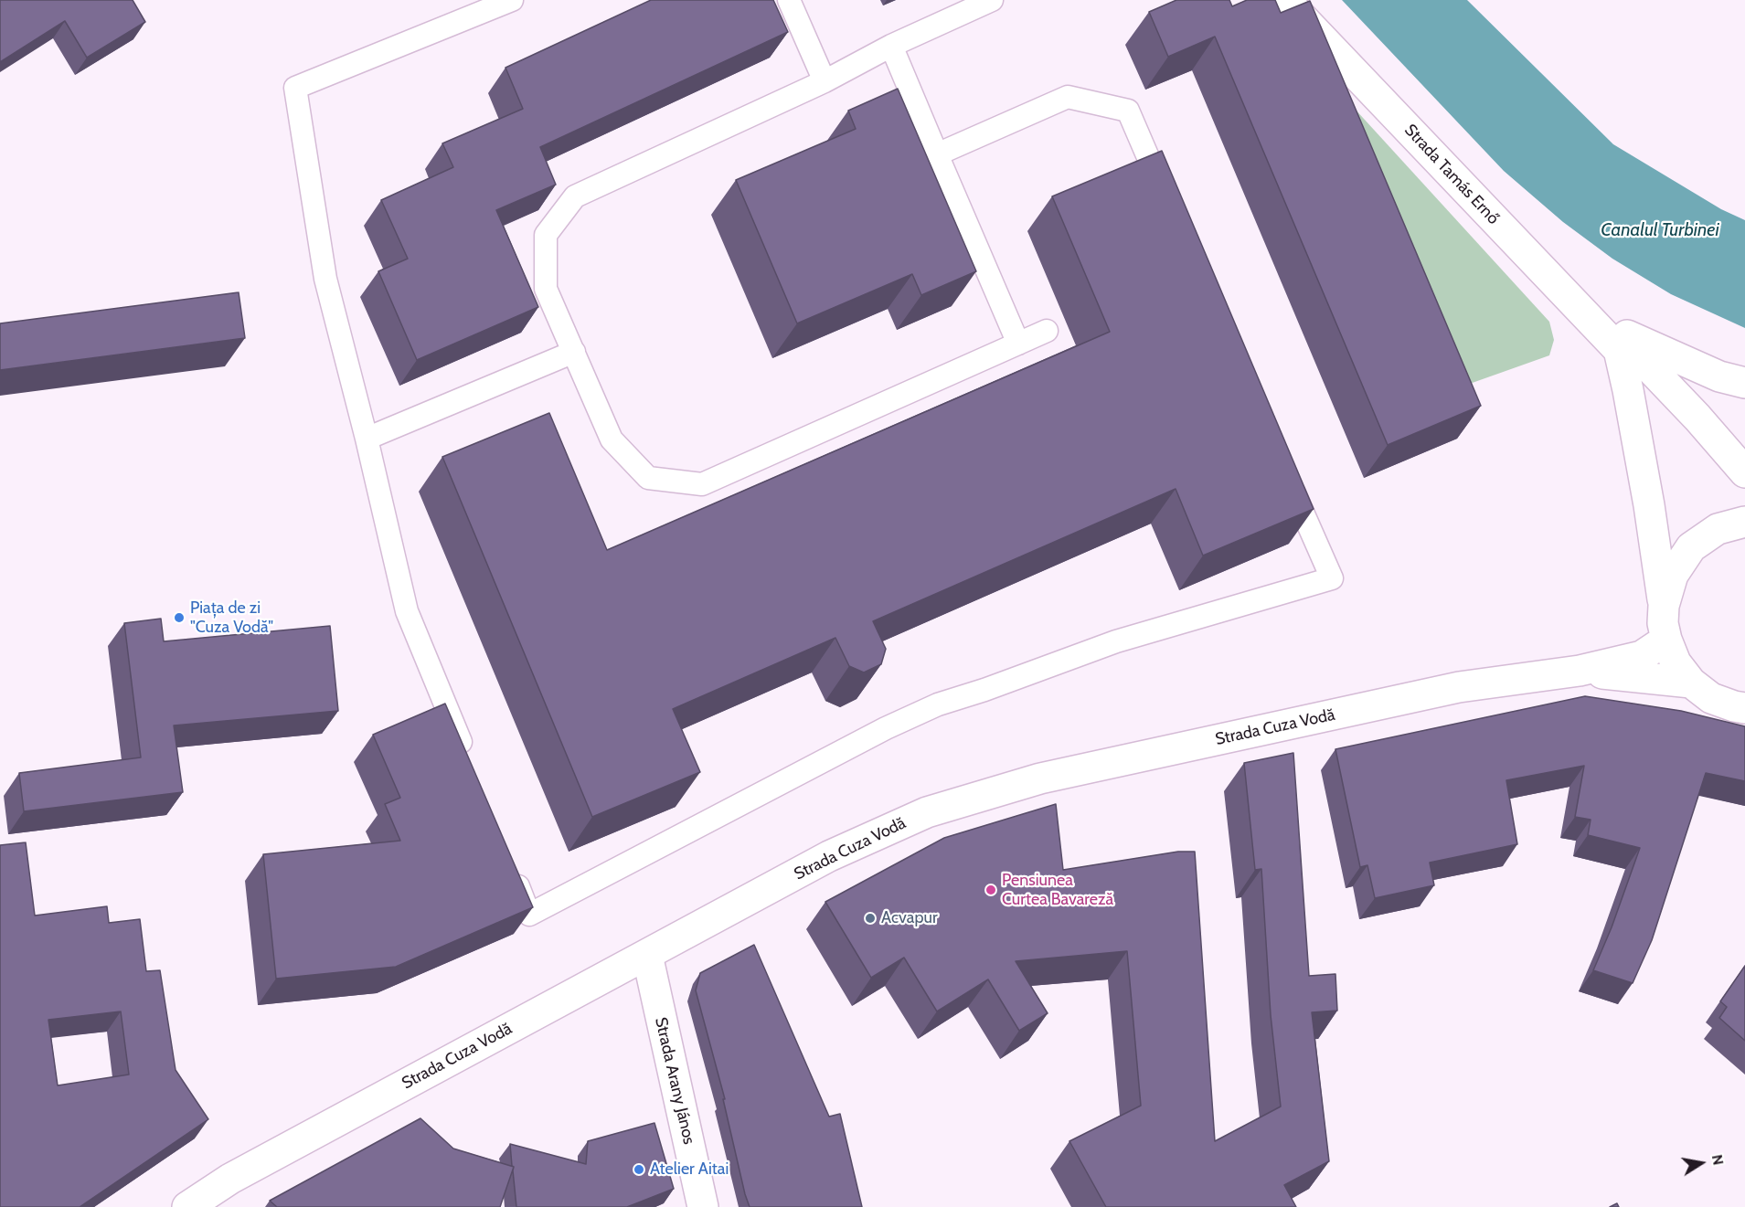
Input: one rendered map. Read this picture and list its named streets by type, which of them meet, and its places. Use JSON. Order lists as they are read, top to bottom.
{
  "streets": {
    "main road": ["Strada Tamás Ernő", "Strada Cuza Vodă", "Strada Arany János"]
  },
  "crossings": [
    ["Strada Cuza Vodă", "Strada Arany János"]
  ],
  "water": ["Canalul Turbinei"],
  "places": [
    "Piața de zi \"Cuza Vodă\"",
    "Pensiunea Curtea Bavareză",
    "Acvapur",
    "Atelier Aitai"
  ],
  "north": "right"
}
